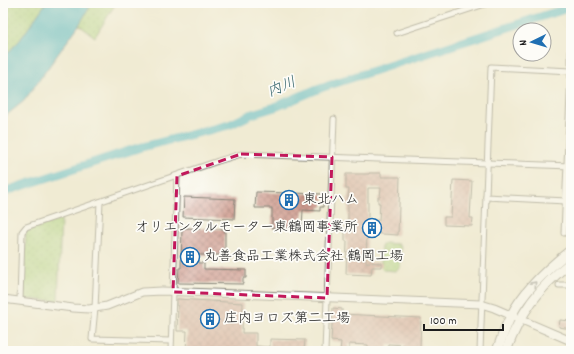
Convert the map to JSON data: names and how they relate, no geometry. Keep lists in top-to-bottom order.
{
  "water": ["内川"],
  "places": {
    "building": [
      "東北ハム",
      "オリエンタルモーター東鶴岡事業所",
      "丸善食品工業株式会社 鶴岡工場",
      "庄内ヨロズ第二工場"
    ]
  },
  "scale_bar": "100 m",
  "north": "left"
}
